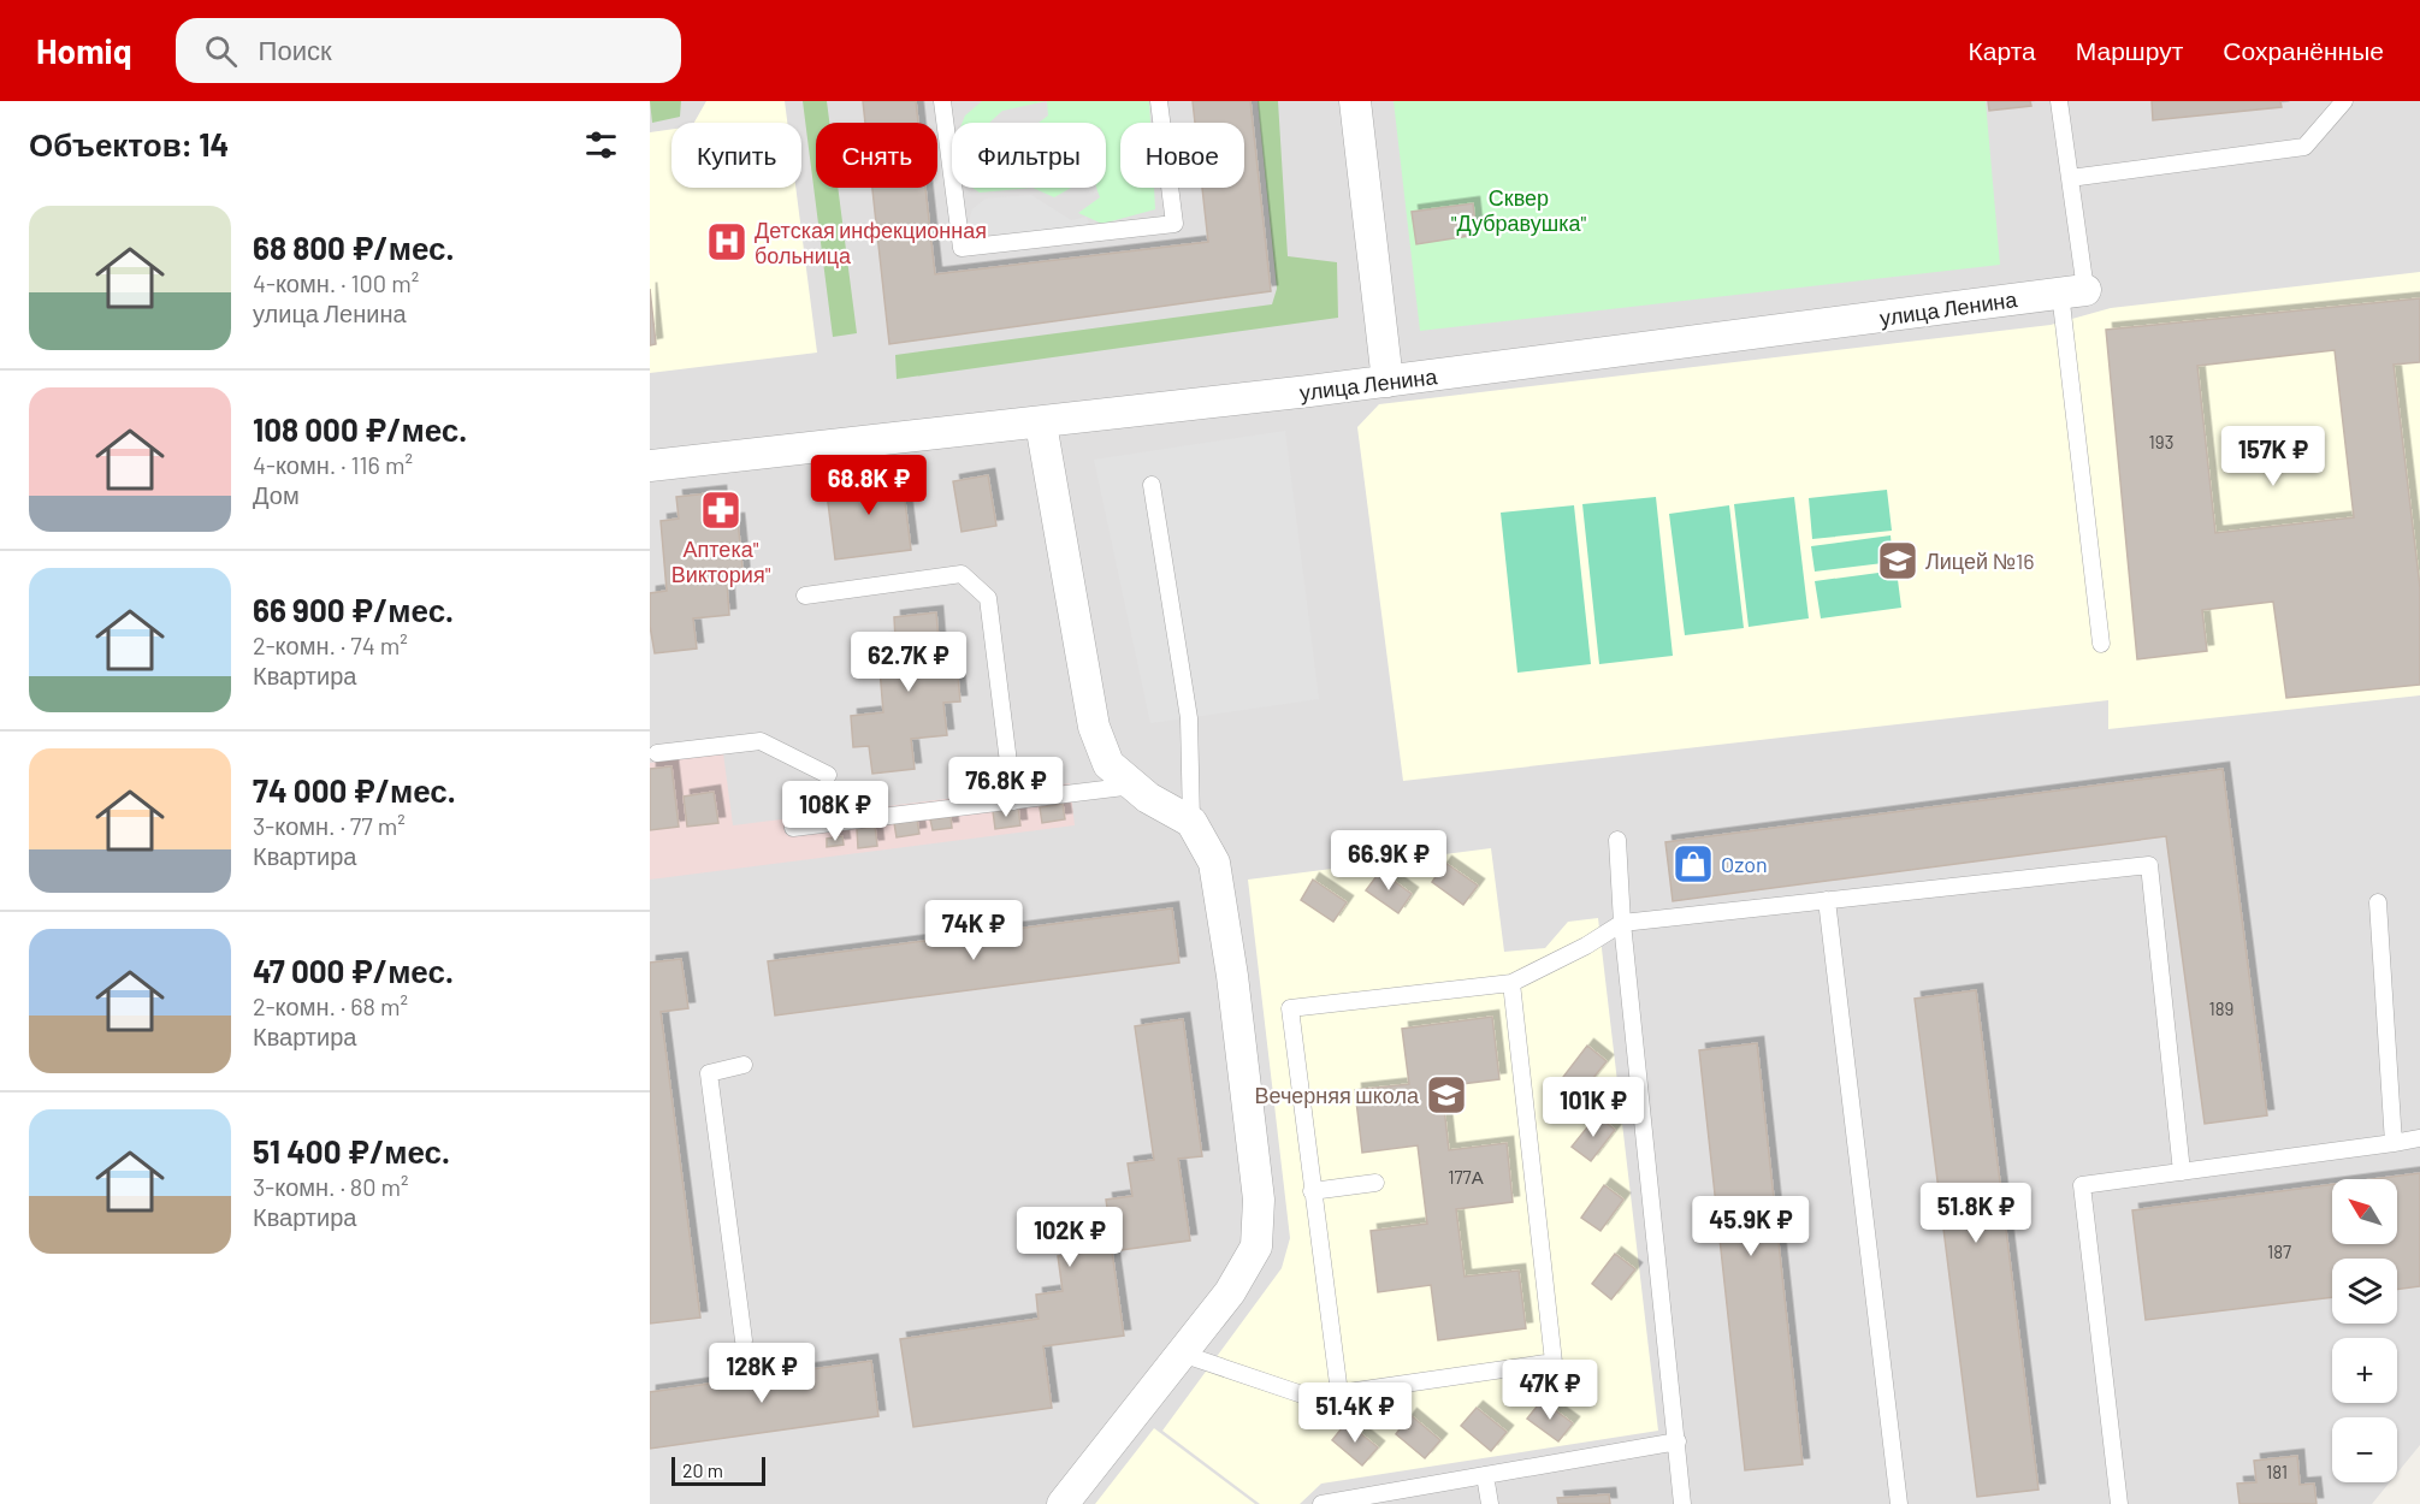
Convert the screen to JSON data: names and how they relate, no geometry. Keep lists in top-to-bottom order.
{
  "streets": {
    "street": ["улица Ленина"]
  },
  "parks": ["Сквер \"Дубравушка\""],
  "places": {
    "hospital": ["Детская инфекционная больница"],
    "pharmacy": ["Аптека\" Виктория\""],
    "school or university": ["Лицей №16", "Вечерняя школа"],
    "shop": ["Ozon"]
  },
  "house_numbers": [
    "193",
    "189",
    "177А",
    "187",
    "181"
  ],
  "scale_bar": "20 m",
  "north": "top left",
  "page": {
    "header": "Homiq",
    "search": "Поиск",
    "nav": ["Карта", "Маршрут", "Сохранённые"],
    "heading": "Объектов: 14",
    "chip": [
      "Купить",
      "Снять",
      "Фильтры",
      "Новое"
    ],
    "list": [
      {
        "name": "68 800 ₽/мес.",
        "note": "4-комн. · 100 m² · улица Ленина"
      },
      {
        "name": "108 000 ₽/мес.",
        "note": "4-комн. · 116 m² · Дом"
      },
      {
        "name": "66 900 ₽/мес.",
        "note": "2-комн. · 74 m² · Квартира"
      },
      {
        "name": "74 000 ₽/мес.",
        "note": "3-комн. · 77 m² · Квартира"
      },
      {
        "name": "47 000 ₽/мес.",
        "note": "2-комн. · 68 m² · Квартира"
      },
      {
        "name": "51 400 ₽/мес.",
        "note": "3-комн. · 80 m² · Квартира"
      }
    ],
    "price": [
      "157K ₽",
      "68.8K ₽",
      "62.7K ₽",
      "76.8K ₽",
      "108K ₽",
      "66.9K ₽",
      "74K ₽",
      "101K ₽",
      "51.8K ₽",
      "45.9K ₽",
      "102K ₽",
      "128K ₽",
      "47K ₽",
      "51.4K ₽"
    ],
    "map_buttons": ["+", "−"],
    "scale": "20 m"
  }
}
